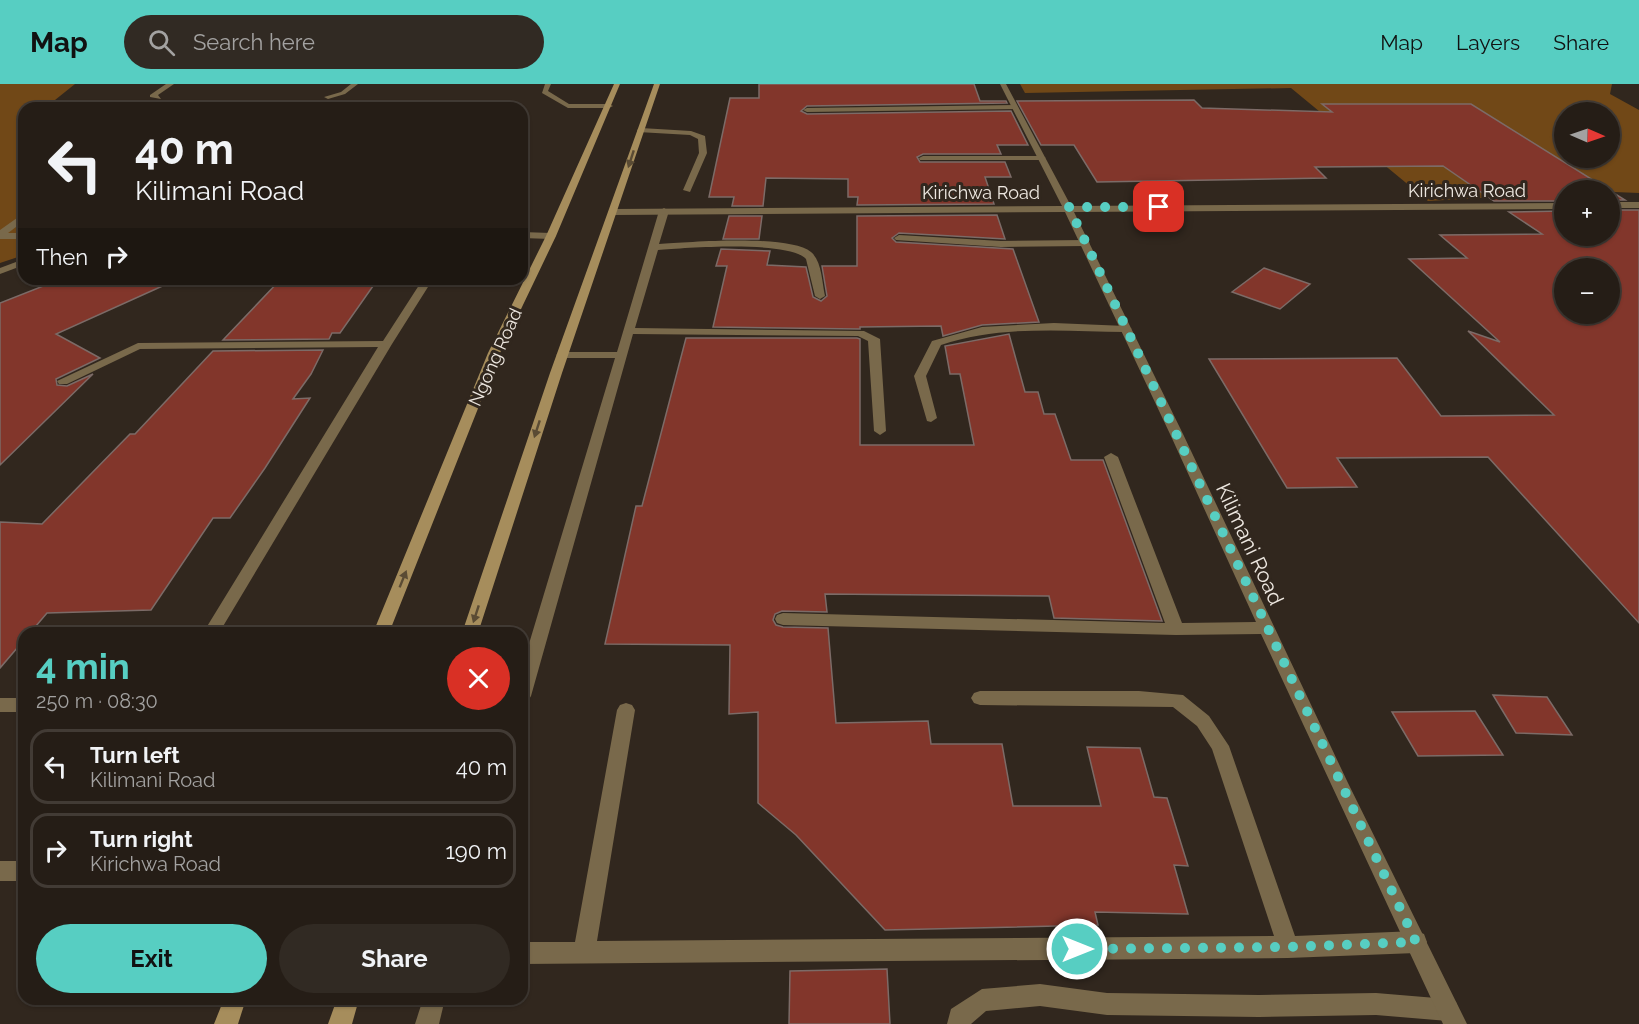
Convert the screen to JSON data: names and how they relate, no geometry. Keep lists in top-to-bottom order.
{
  "streets": {
    "main road": ["Ngong Road"],
    "street": ["Kirichwa Road", "Kilimani Road"]
  },
  "crossings": [
    ["Kirichwa Road", "Kilimani Road"]
  ],
  "north": "right",
  "page": {
    "header": "Map",
    "search": "Search here",
    "nav": ["Map", "Layers", "Share"],
    "map_buttons": ["+", "−"],
    "turn": ["40 m", "Kilimani Road"],
    "then": "Then",
    "heading": ["4 min", "250 m · 08:30"],
    "list": [
      {
        "name": "Turn left",
        "note": "Kilimani Road",
        "value": "40 m"
      },
      {
        "name": "Turn right",
        "note": "Kirichwa Road",
        "value": "190 m"
      }
    ],
    "buttons": ["Exit", "Share"]
  }
}
